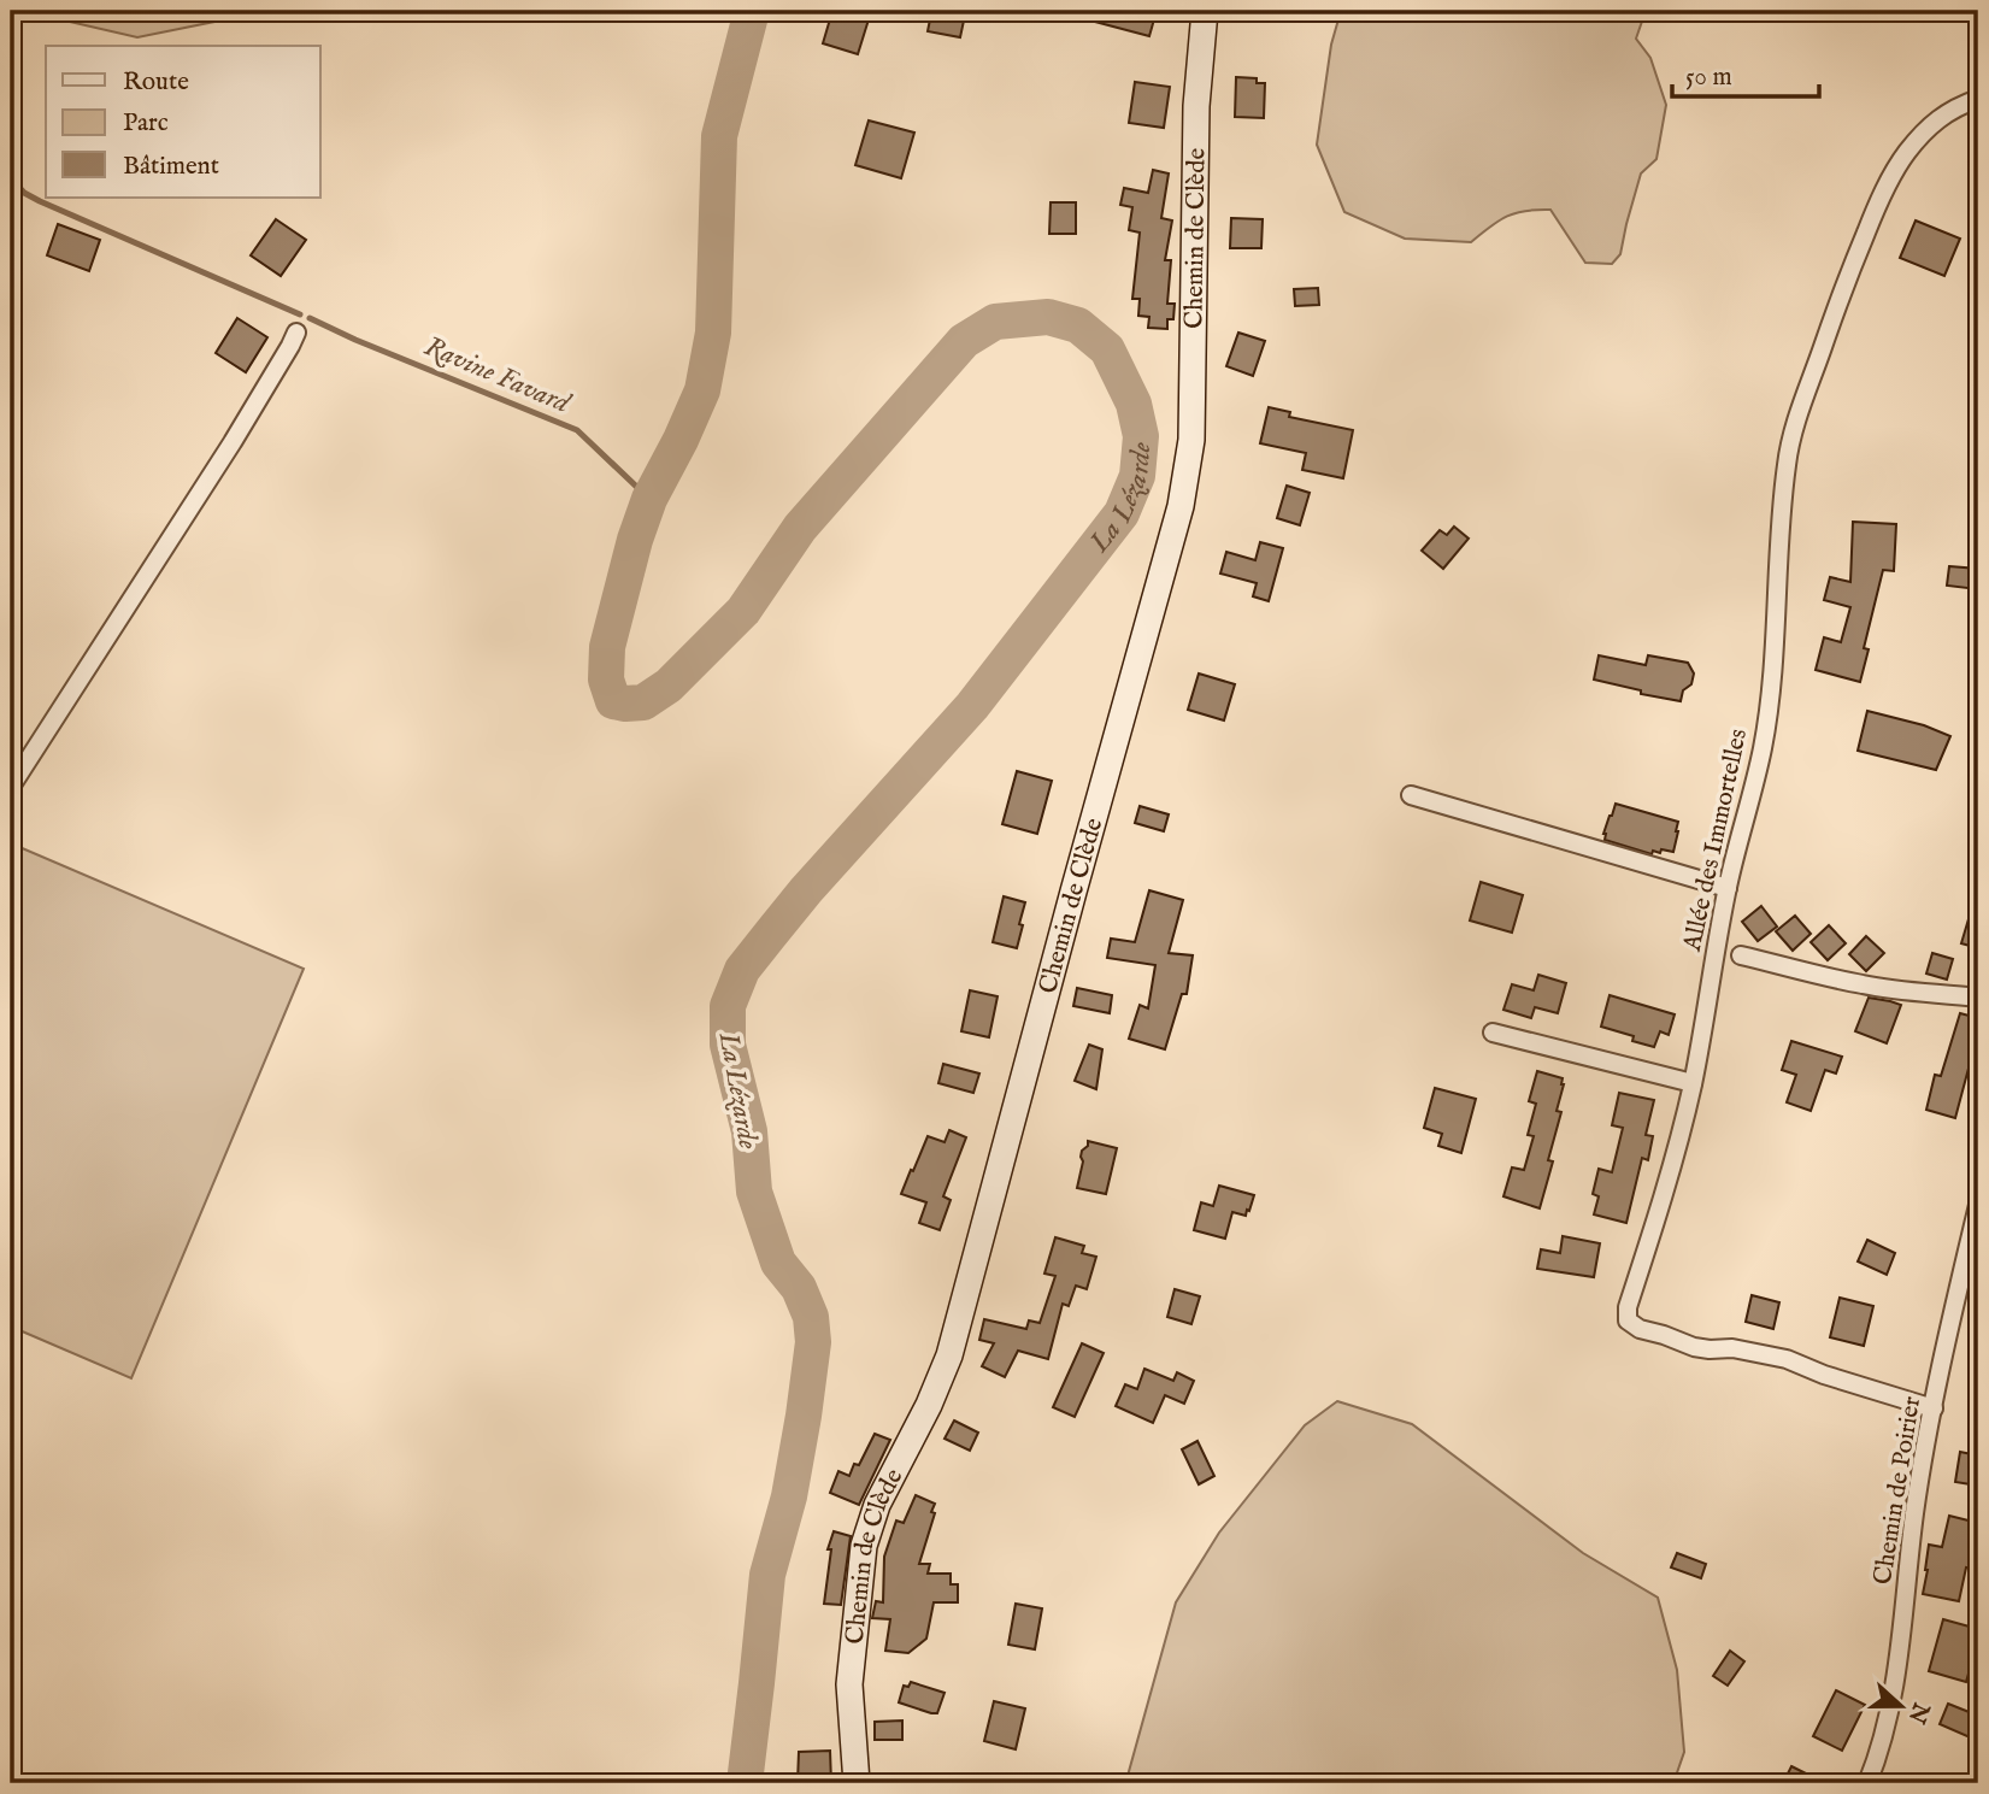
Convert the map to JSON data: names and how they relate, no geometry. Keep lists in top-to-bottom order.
{
  "streets": {
    "main road": ["Chemin de Clède"],
    "street": ["Allée des Immortelles", "Chemin de Poirier"]
  },
  "crossings": [
    ["Allée des Immortelles", "Chemin de Poirier"]
  ],
  "water": ["Ravine Favard", "La Lézarde"],
  "legend": ["Route", "Parc", "Bâtiment"],
  "scale_bar": "50 m",
  "north": "right"
}
